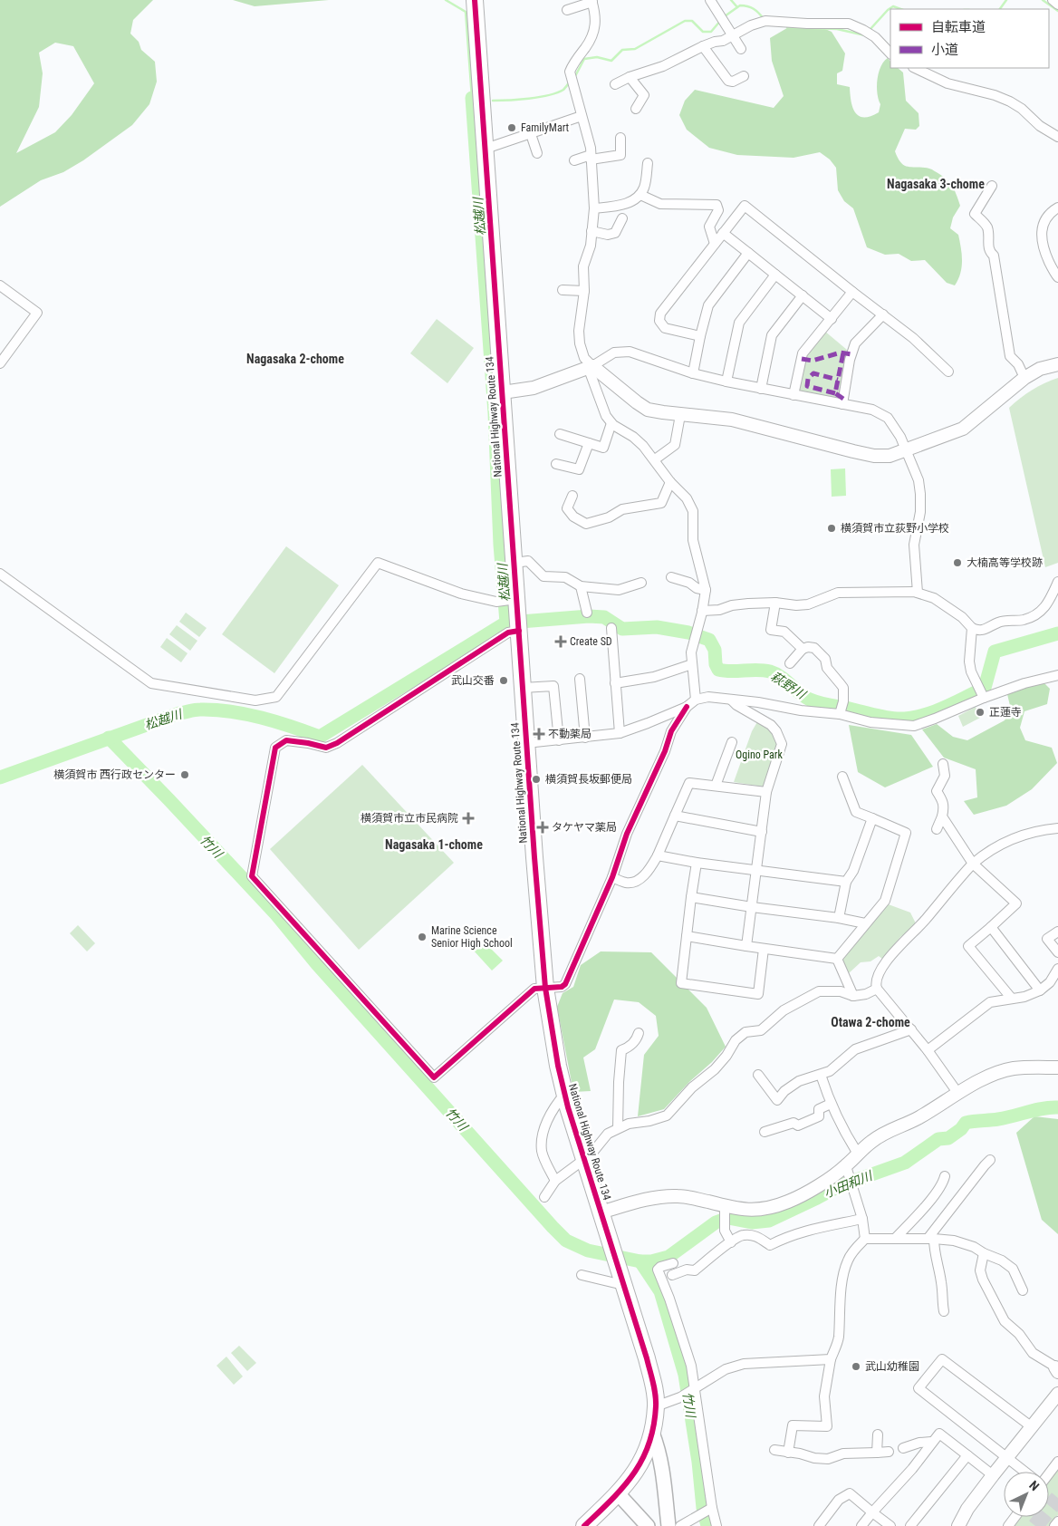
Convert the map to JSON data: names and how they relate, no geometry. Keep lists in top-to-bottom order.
{
  "streets": {
    "highway": ["National Highway Route 134"]
  },
  "districts": [
    "Nagasaka 3-chome",
    "Nagasaka 2-chome",
    "Nagasaka 1-chome",
    "Otawa 2-chome"
  ],
  "water": [
    "松越川",
    "萩野川",
    "竹川",
    "小田和川"
  ],
  "parks": ["Ogino Park"],
  "places": {
    "other": [
      "FamilyMart",
      "横須賀市立荻野小学校",
      "大楠高等学校跡",
      "武山交番",
      "正蓮寺",
      "横須賀市 西行政センター",
      "横須賀長坂郵便局",
      "Marine Science Senior High School",
      "武山幼稚園"
    ],
    "health": [
      "Create SD",
      "不動薬局",
      "横須賀市立市民病院",
      "タケヤマ薬局"
    ]
  },
  "legend": ["自転車道", "小道"],
  "north": "top right"
}
